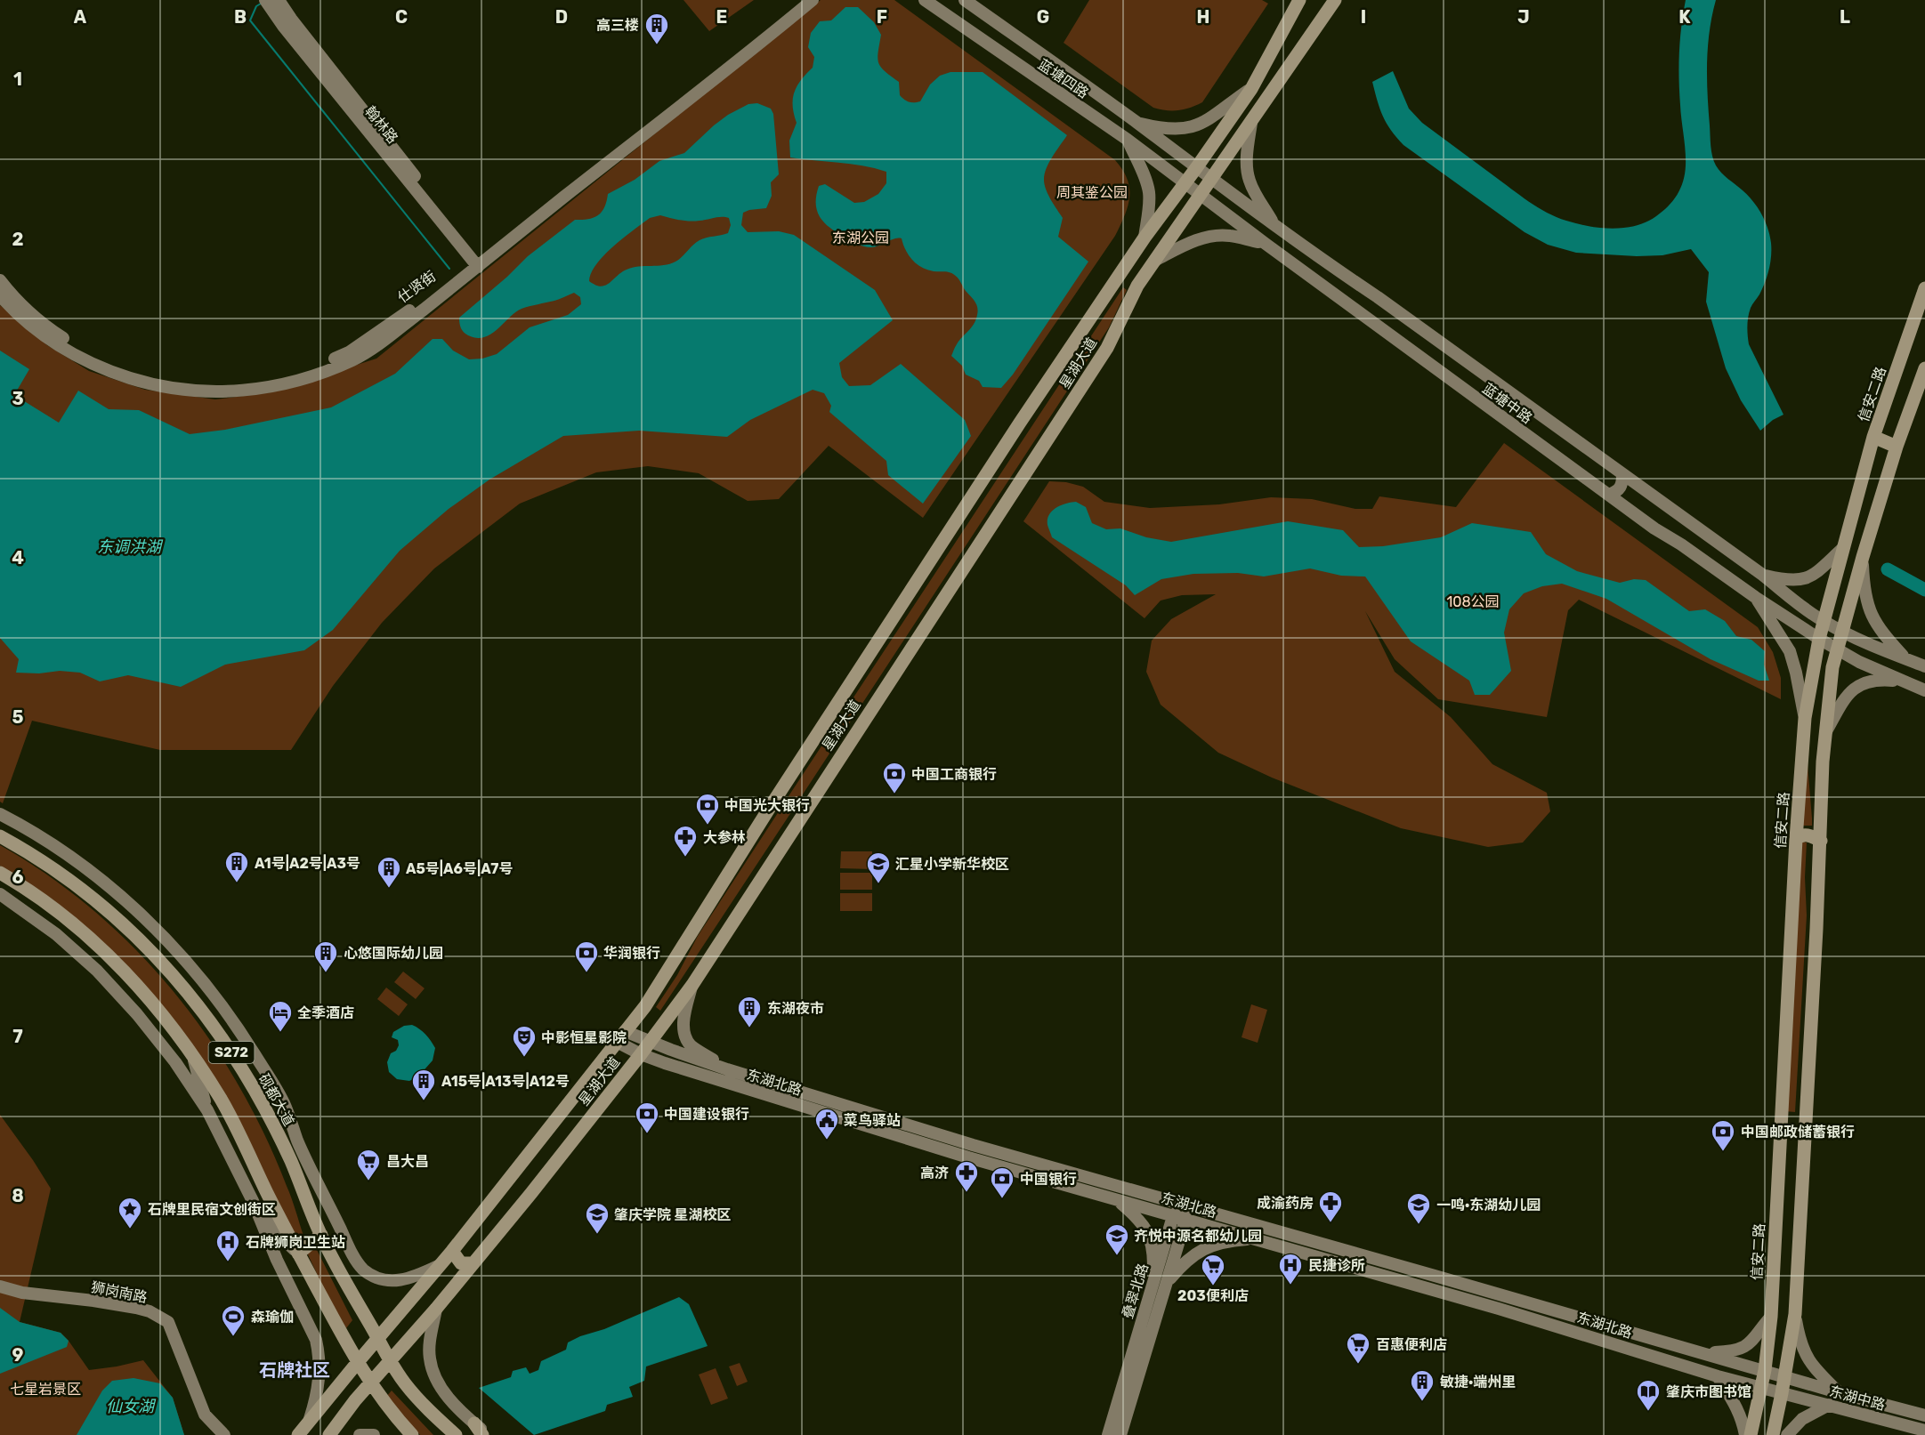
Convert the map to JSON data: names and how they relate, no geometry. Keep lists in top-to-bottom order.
{
  "streets": {
    "main road": [
      "蓝塘四路",
      "翰林路",
      "仕贤街",
      "星湖大道",
      "信安二路",
      "蓝塘中路",
      "S272",
      "东湖北路",
      "砚都大道",
      "叠翠北路",
      "狮岗南路",
      "东湖中路"
    ]
  },
  "crossings": [
    ["蓝塘四路", "星湖大道"],
    ["蓝塘四路", "蓝塘中路"],
    ["翰林路", "仕贤街"],
    ["星湖大道", "蓝塘中路"],
    ["星湖大道", "S272"],
    ["星湖大道", "东湖北路"],
    ["星湖大道", "砚都大道"],
    ["信安二路", "蓝塘中路"],
    ["信安二路", "东湖北路"],
    ["信安二路", "东湖中路"],
    ["东湖北路", "叠翠北路"],
    ["东湖北路", "东湖中路"]
  ],
  "districts": ["石牌社区"],
  "water": ["东调洪湖", "仙女湖"],
  "parks": [
    "周其鉴公园",
    "东湖公园",
    "108公园",
    "七星岩景区"
  ],
  "places": {
    "building": [
      "高三楼",
      "A1号|A2号|A3号",
      "A5号|A6号|A7号",
      "心悠国际幼儿园",
      "东湖夜市",
      "A15号|A13号|A12号",
      "敏捷·端州里"
    ],
    "bank": [
      "中国工商银行",
      "中国光大银行",
      "华润银行",
      "中国建设银行",
      "中国邮政储蓄银行",
      "中国银行"
    ],
    "pharmacy": ["大参林", "高济", "成渝药房"],
    "school or university": [
      "汇星小学新华校区",
      "一鸣·东湖幼儿园",
      "肇庆学院 星湖校区",
      "齐悦中源名都幼儿园"
    ],
    "hotel": ["全季酒店"],
    "theatre": ["中影恒星影院"],
    "public building": ["菜鸟驿站"],
    "supermarket": ["昌大昌", "203便利店", "百惠便利店"],
    "place": ["石牌里民宿文创街区"],
    "hospital": ["石牌狮岗卫生站", "民捷诊所"],
    "sports": ["森瑜伽"],
    "library": ["肇庆市图书馆"]
  },
  "grid": {
    "columns": [
      "A",
      "B",
      "C",
      "D",
      "E",
      "F",
      "G",
      "H",
      "I",
      "J",
      "K",
      "L"
    ],
    "rows": [
      "1",
      "2",
      "3",
      "4",
      "5",
      "6",
      "7",
      "8",
      "9"
    ]
  }
}
